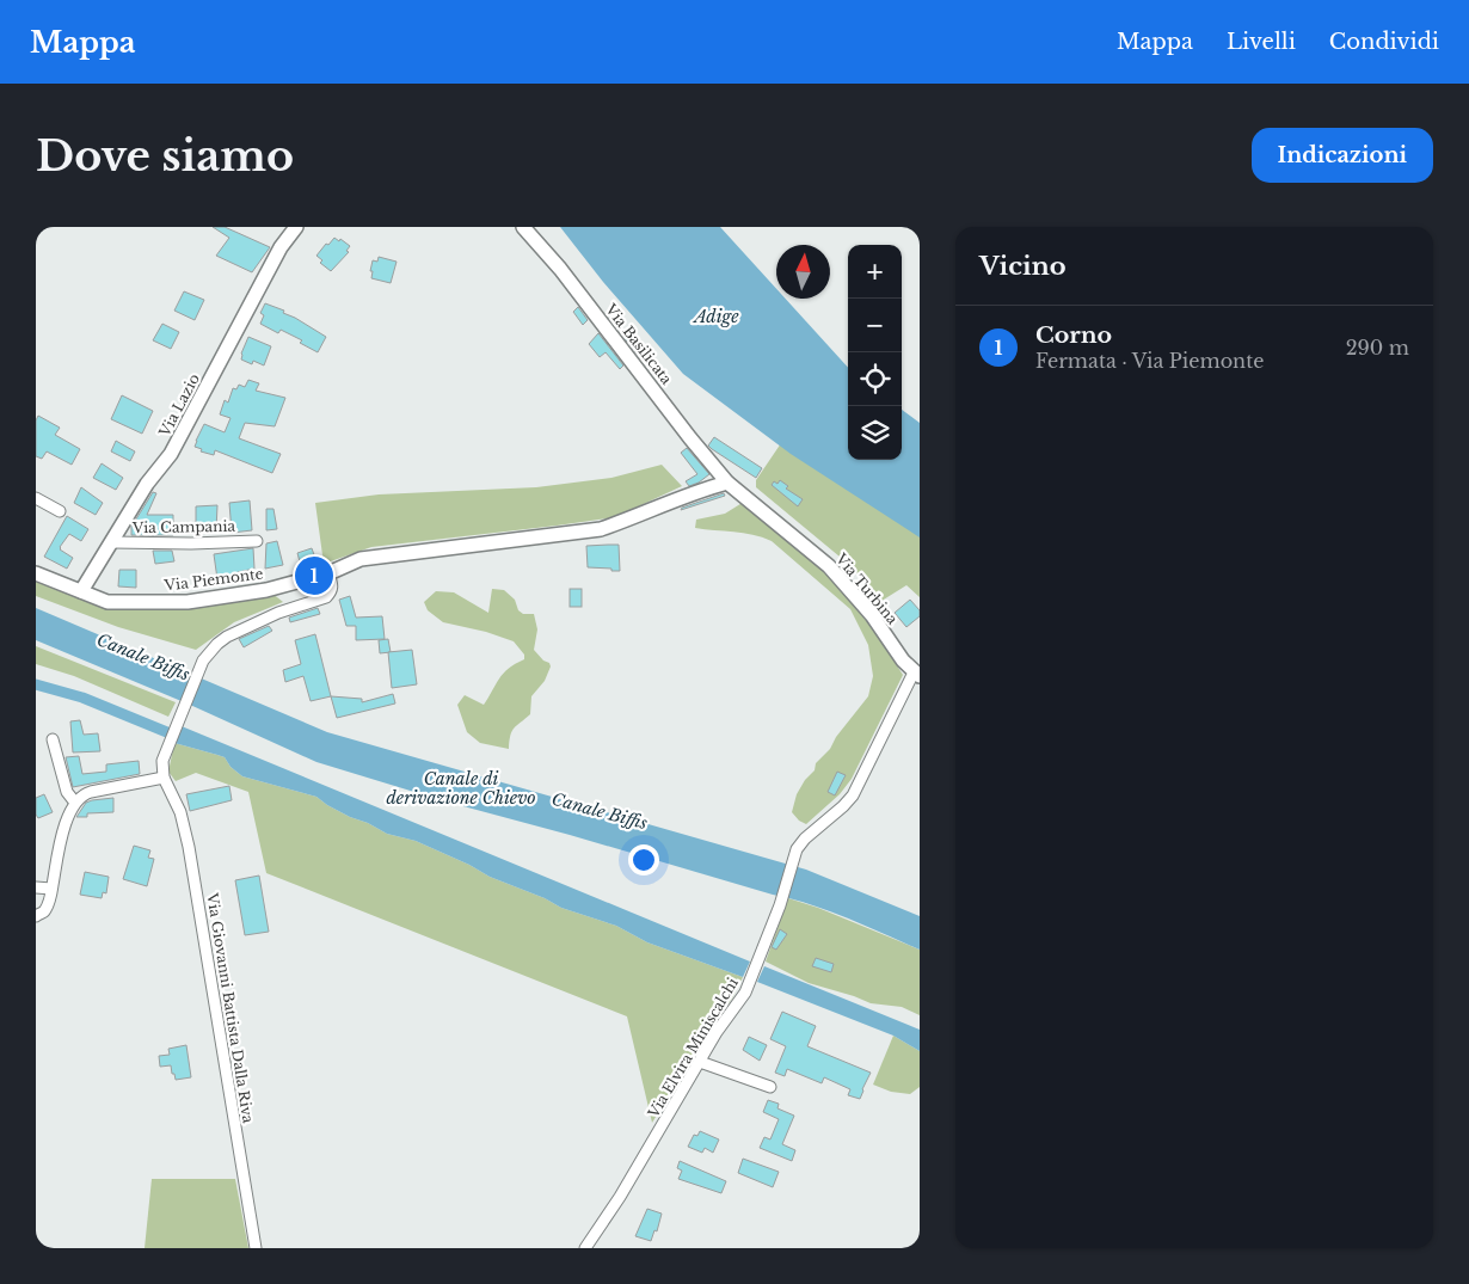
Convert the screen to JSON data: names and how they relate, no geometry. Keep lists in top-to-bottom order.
{
  "streets": {
    "street": [
      "Via Basilicata",
      "Via Lazio",
      "Via Campania",
      "Via Piemonte",
      "Via Turbina",
      "Via Giovanni Battista Dalla Riva",
      "Via Elvira Miniscalchi"
    ]
  },
  "crossings": [
    ["Via Basilicata", "Via Piemonte"],
    ["Via Basilicata", "Via Turbina"],
    ["Via Lazio", "Via Campania"],
    ["Via Lazio", "Via Piemonte"],
    ["Via Piemonte", "Via Turbina"],
    ["Via Turbina", "Via Elvira Miniscalchi"]
  ],
  "water": ["Adige", "Canale Biffis", "Canale di derivazione Chievo"],
  "north": "top",
  "page": {
    "header": "Mappa",
    "nav": ["Mappa", "Livelli", "Condividi"],
    "buttons": "Indicazioni",
    "title": "Dove siamo",
    "heading": "Vicino",
    "map_buttons": ["+", "−"],
    "list": [
      {
        "mark": "1",
        "name": "Corno",
        "note": "Fermata · Via Piemonte",
        "value": "290 m"
      }
    ],
    "pins": "1"
  }
}
